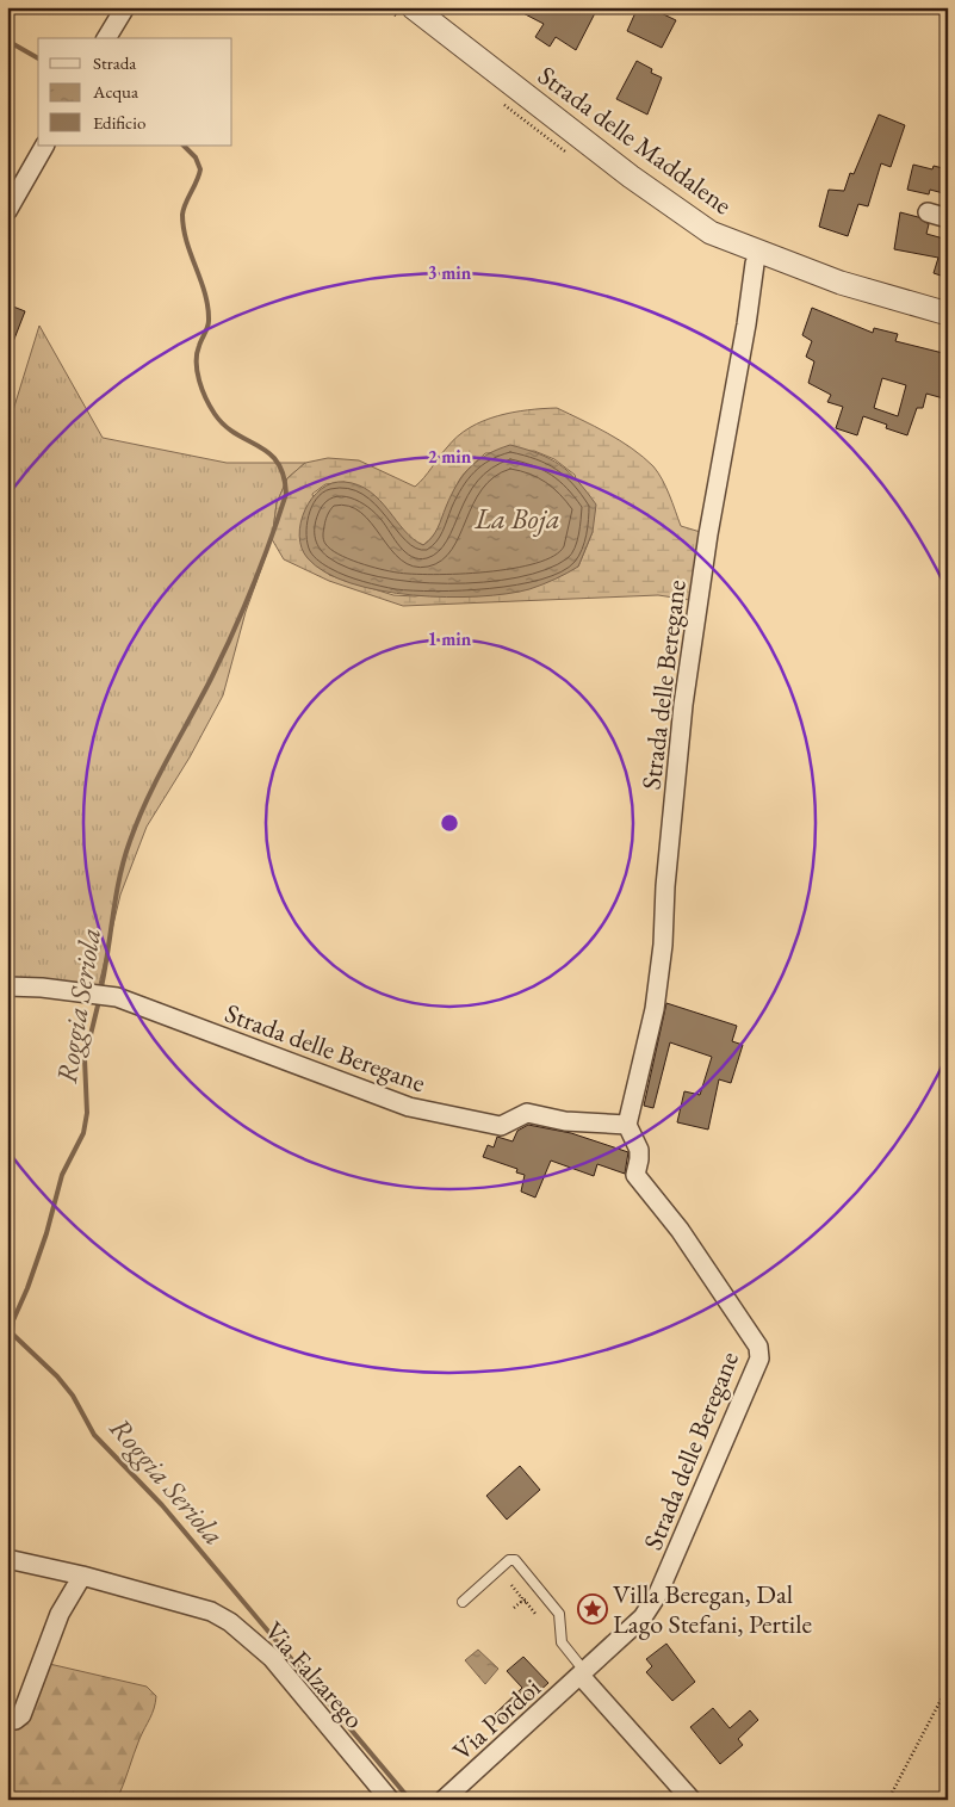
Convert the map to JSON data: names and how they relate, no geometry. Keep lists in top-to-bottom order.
{
  "streets": {
    "street": [
      "Strada delle Maddalene",
      "Strada delle Beregane",
      "Via Falzarego",
      "Via Pordoi"
    ]
  },
  "crossings": [
    ["Strada delle Maddalene", "Strada delle Beregane"],
    ["Strada delle Beregane", "Via Pordoi"]
  ],
  "water": ["La Boja", "Roggia Seriola"],
  "places": {
    "place": ["Villa Beregan, Dal Lago Stefani, Pertile"]
  },
  "legend": ["Strada", "Acqua", "Edificio"],
  "rings": ["3 min", "2 min", "1 min"]
}
